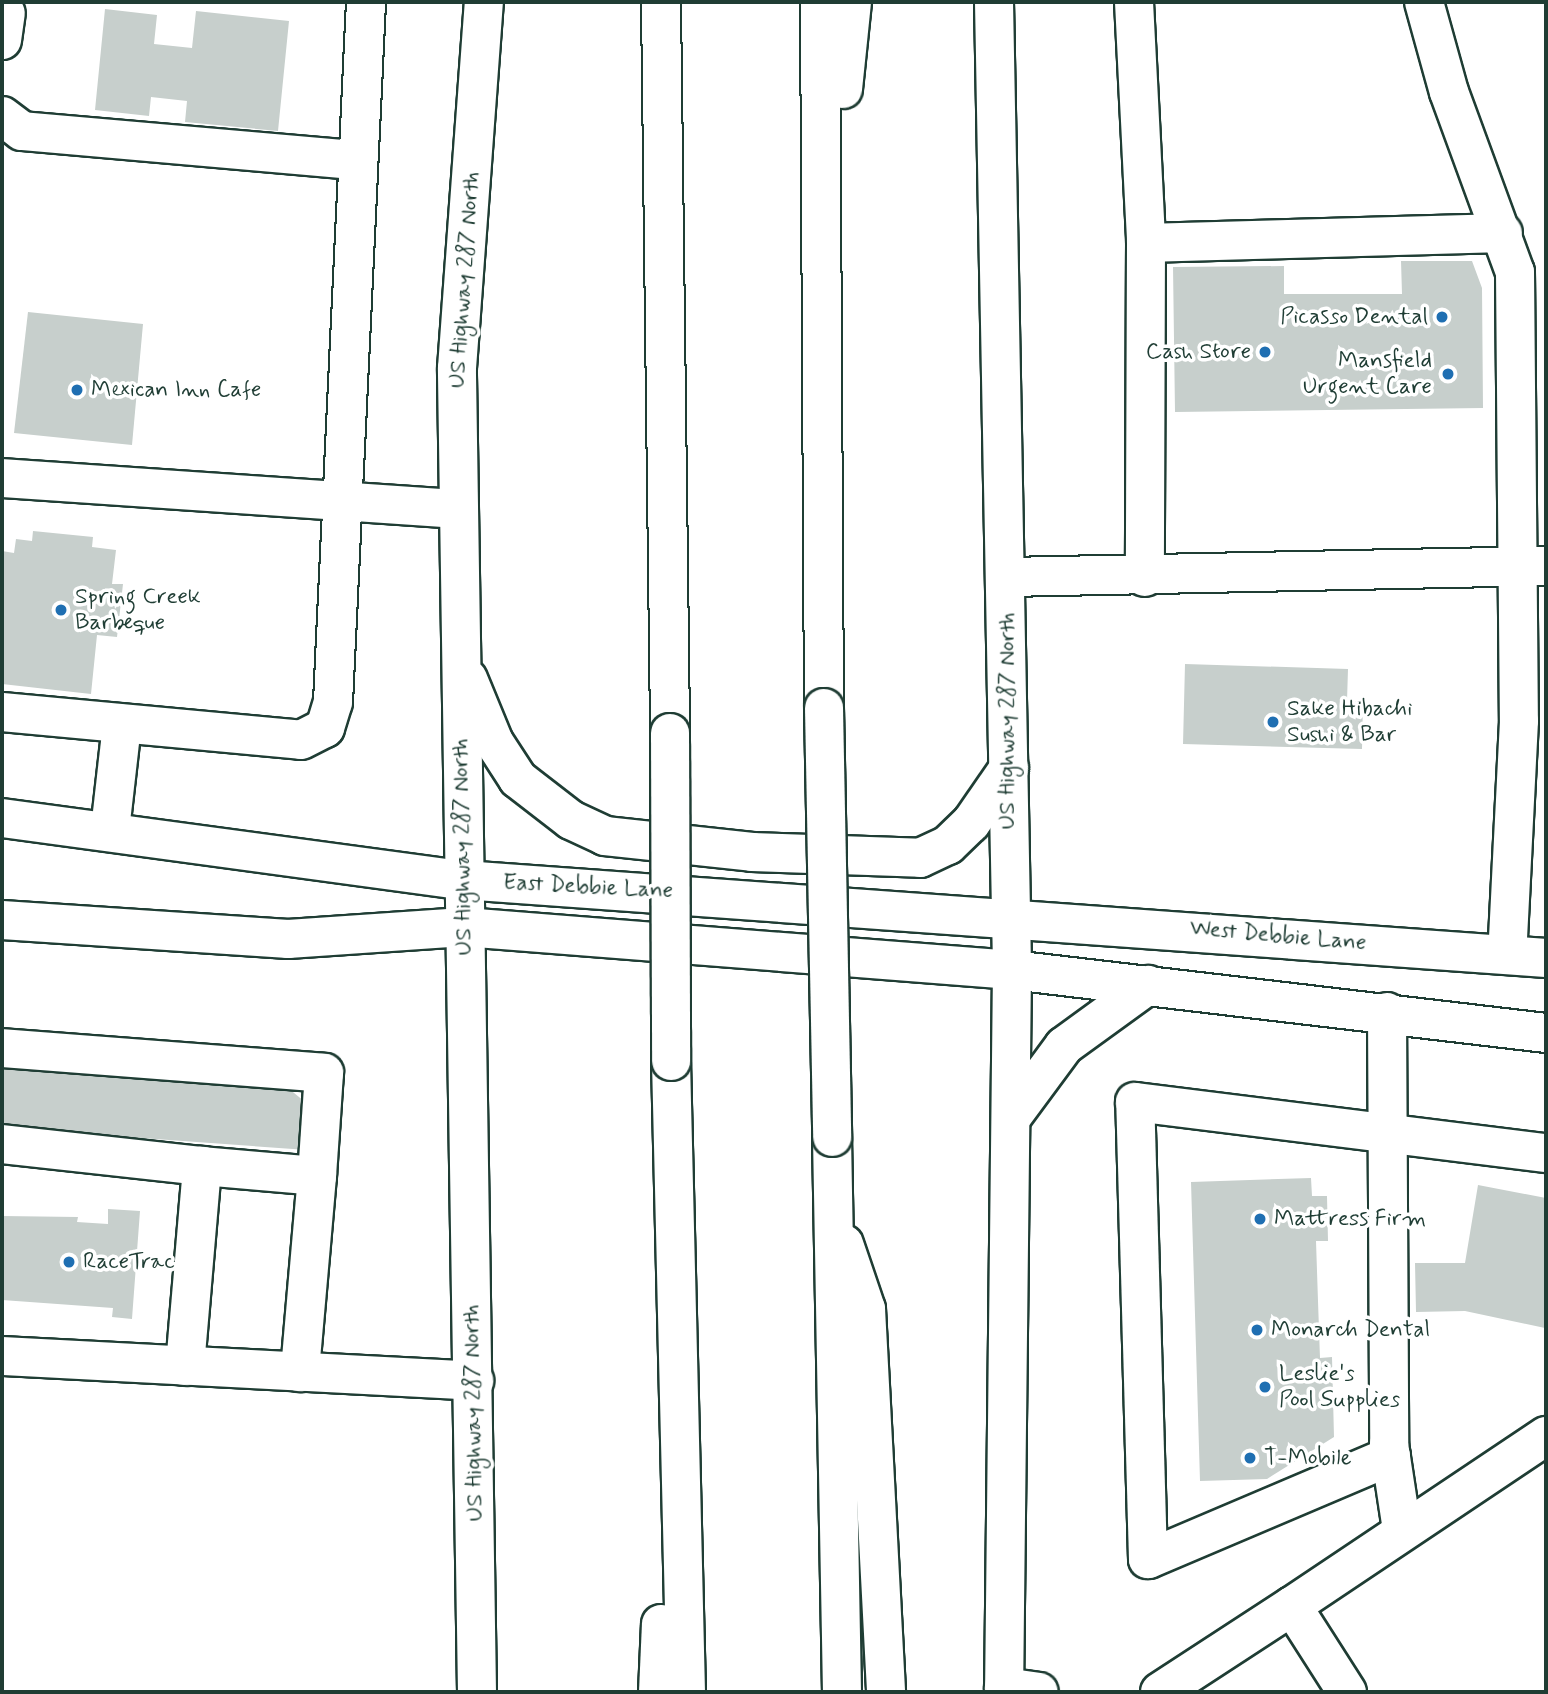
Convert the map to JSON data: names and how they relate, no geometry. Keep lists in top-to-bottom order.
{
  "streets": {
    "main road": ["US Highway 287 North", "East Debbie Lane", "West Debbie Lane"]
  },
  "crossings": [
    ["US Highway 287 North", "East Debbie Lane"],
    ["US Highway 287 North", "West Debbie Lane"],
    ["East Debbie Lane", "West Debbie Lane"]
  ],
  "places": [
    "Picasso Dental",
    "Cash Store",
    "Mansfield Urgent Care",
    "Mexican Inn Cafe",
    "Spring Creek Barbeque",
    "Sake Hibachi Sushi & Bar",
    "Mattress Firm",
    "RaceTrac",
    "Monarch Dental",
    "Leslie's Pool Supplies",
    "T-Mobile"
  ]
}
